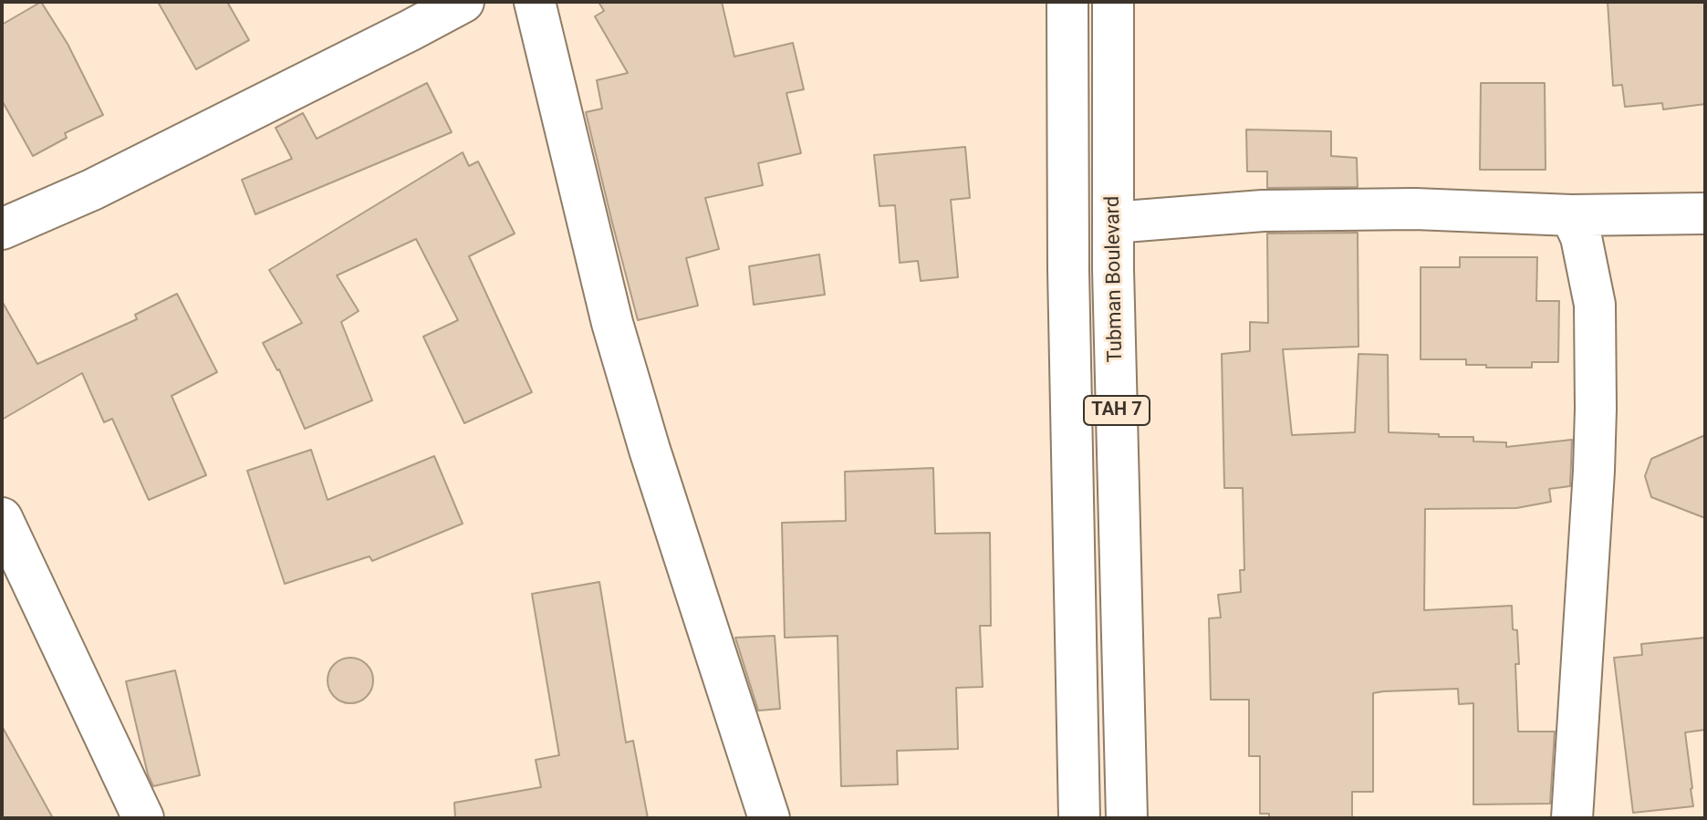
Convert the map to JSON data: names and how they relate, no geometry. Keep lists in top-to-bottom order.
{
  "streets": {
    "main road": ["Tubman Boulevard", "TAH 7"]
  }
}
